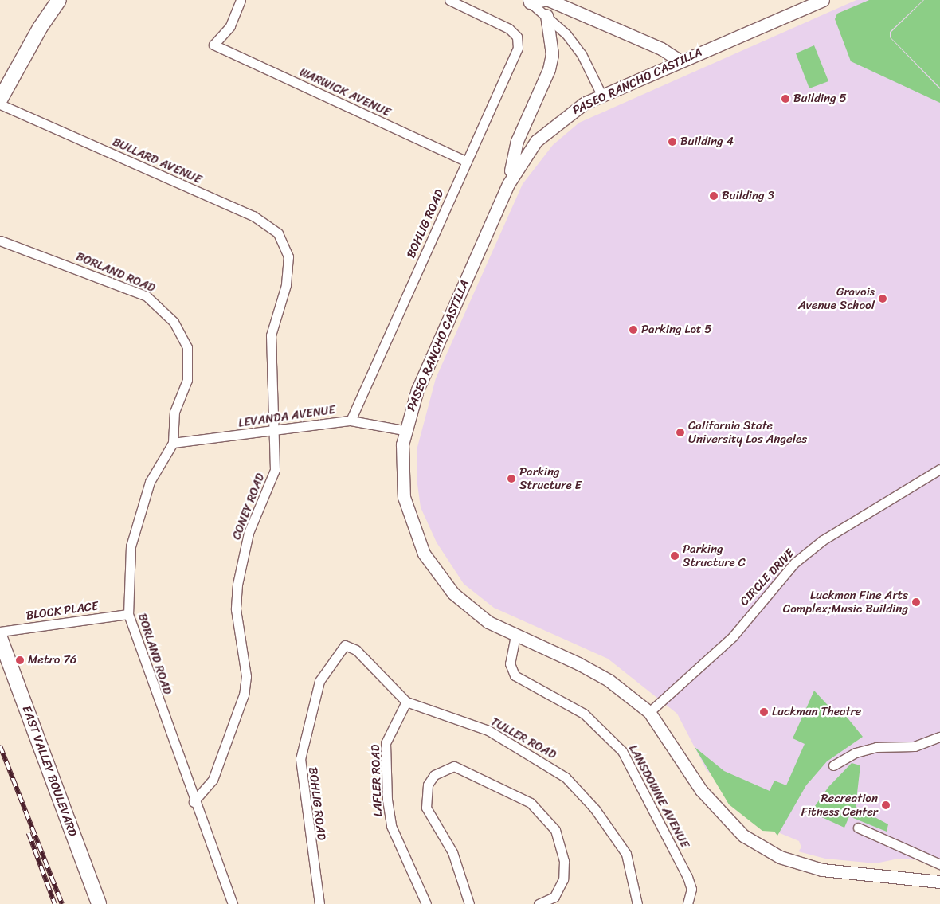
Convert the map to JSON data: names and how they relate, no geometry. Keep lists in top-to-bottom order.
{
  "streets": {
    "main road": ["EAST VALLEY BOULEVARD"],
    "street": [
      "PASEO RANCHO CASTILLA",
      "WARWICK AVENUE",
      "BULLARD AVENUE",
      "BOHLIG ROAD",
      "BORLAND ROAD",
      "LEVANDA AVENUE",
      "CONEY ROAD",
      "CIRCLE DRIVE",
      "BLOCK PLACE",
      "TULLER ROAD",
      "LAFLER ROAD",
      "LANSDOWNE AVENUE"
    ]
  },
  "crossings": [
    ["PASEO RANCHO CASTILLA", "LEVANDA AVENUE"],
    ["PASEO RANCHO CASTILLA", "CIRCLE DRIVE"],
    ["PASEO RANCHO CASTILLA", "LANSDOWNE AVENUE"],
    ["WARWICK AVENUE", "BOHLIG ROAD"],
    ["BULLARD AVENUE", "CONEY ROAD"],
    ["BOHLIG ROAD", "LEVANDA AVENUE"],
    ["BOHLIG ROAD", "TULLER ROAD"],
    ["BORLAND ROAD", "LEVANDA AVENUE"],
    ["BORLAND ROAD", "CONEY ROAD"],
    ["BORLAND ROAD", "BLOCK PLACE"],
    ["LEVANDA AVENUE", "CONEY ROAD"],
    ["TULLER ROAD", "LAFLER ROAD"]
  ],
  "places": [
    "Building 5",
    "Building 4",
    "Building 3",
    "Gravois Avenue School",
    "Parking Lot 5",
    "California State University Los Angeles",
    "Parking Structure E",
    "Parking Structure C",
    "Luckman Fine Arts Complex;Music Building",
    "Metro 76",
    "Luckman Theatre",
    "Recreation Fitness Center"
  ]
}
